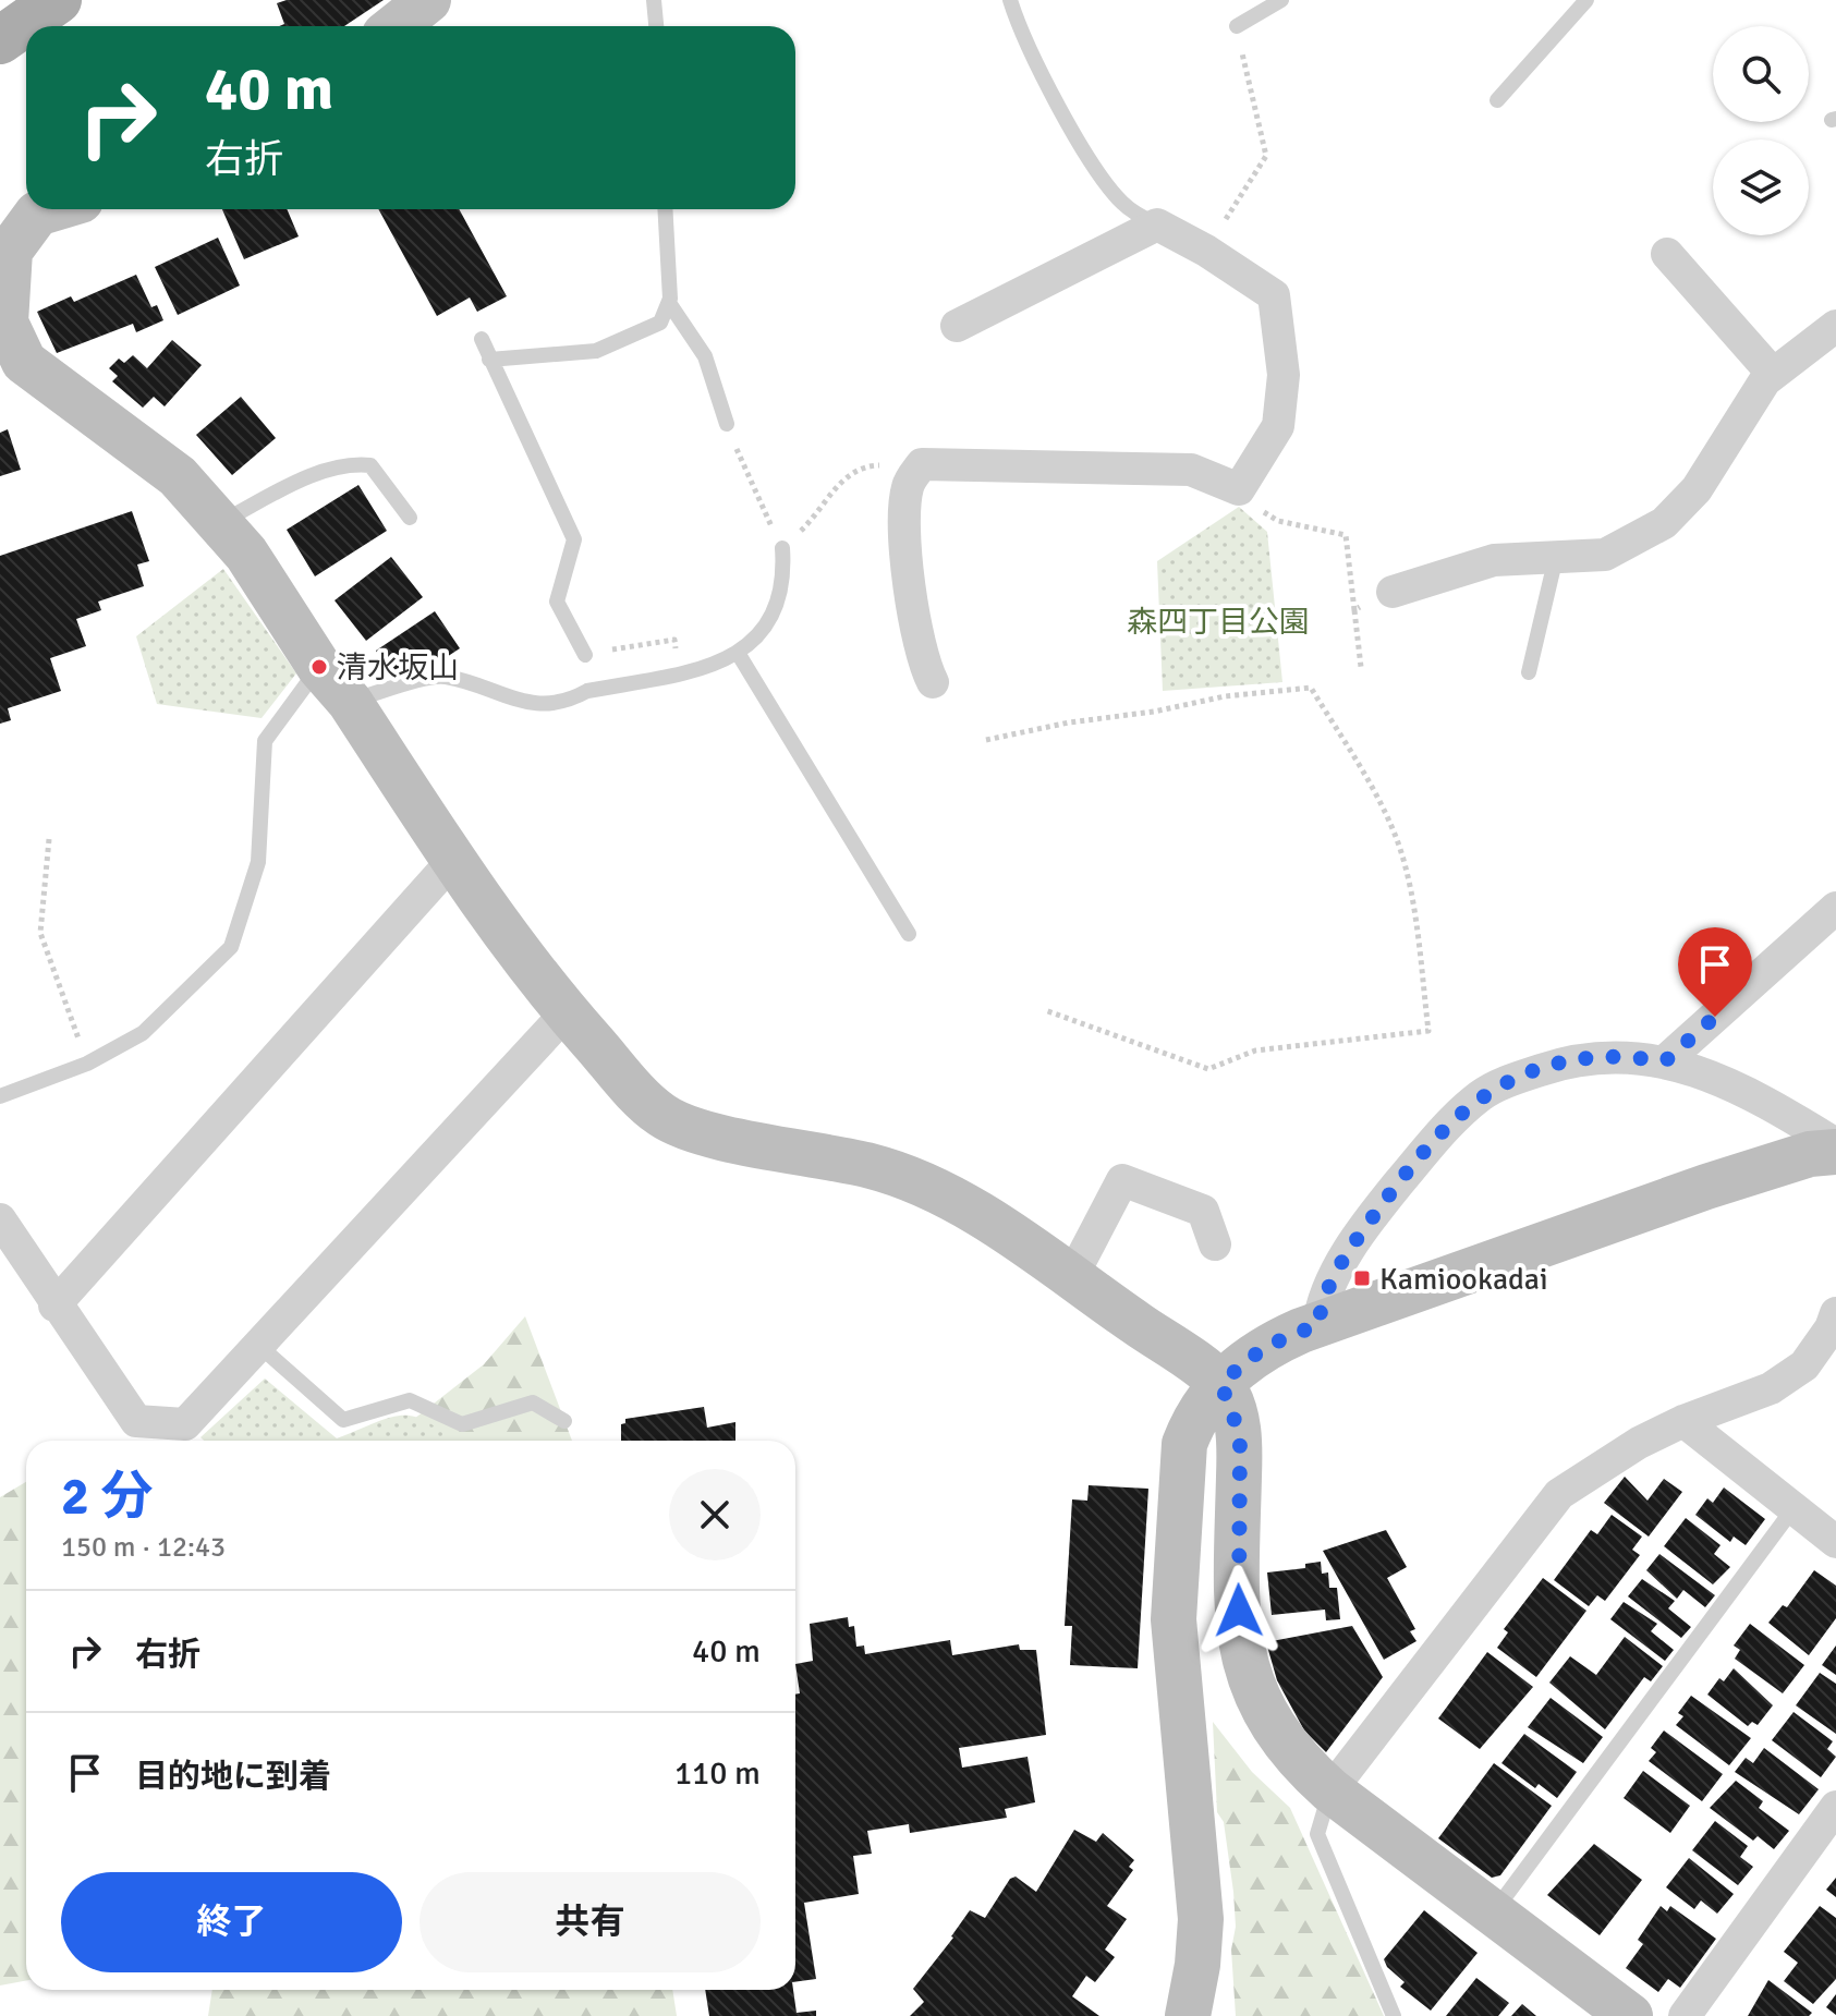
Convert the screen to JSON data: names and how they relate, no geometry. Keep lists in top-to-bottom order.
{
  "parks": ["森四丁目公園"],
  "places": {
    "other": ["清水坂山"],
    "transit": ["Kamiookadai"]
  },
  "page": {
    "turn": ["40 m", "右折"],
    "heading": ["2 分", "150 m · 12:43"],
    "list": [
      {
        "name": "右折",
        "value": "40 m"
      },
      {
        "name": "目的地に到着",
        "value": "110 m"
      }
    ],
    "buttons": ["終了", "共有"]
  }
}
